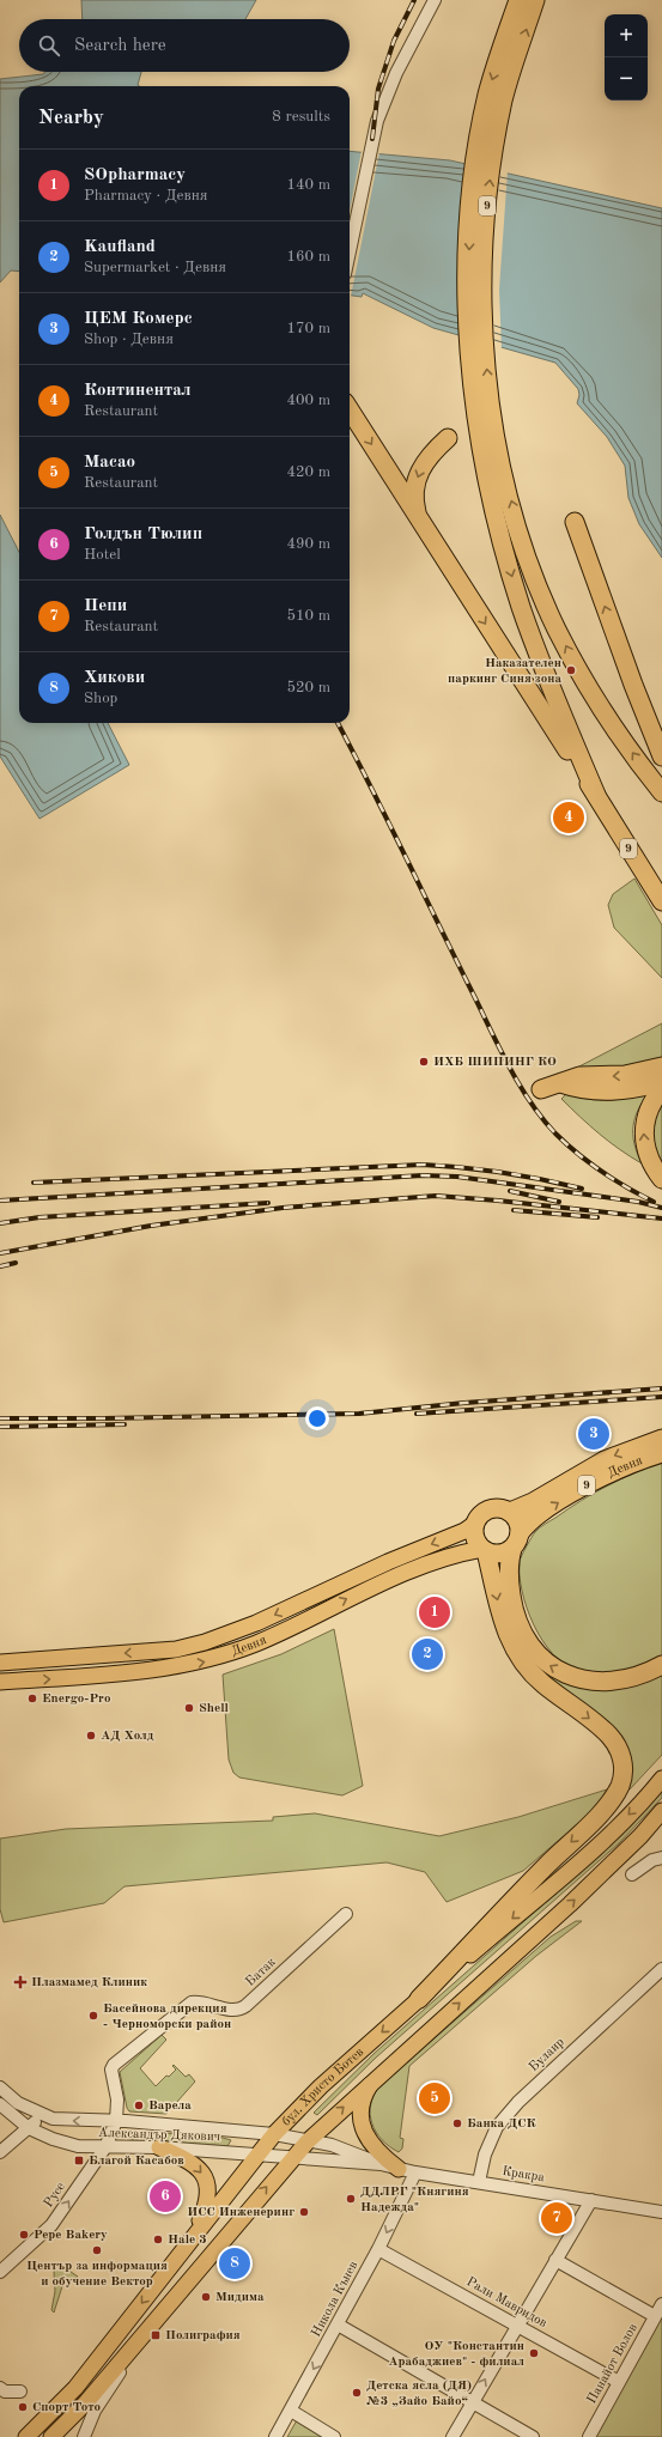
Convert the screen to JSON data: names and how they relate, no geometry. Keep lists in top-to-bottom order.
{
  "streets": {
    "highway": ["9", "Девня"],
    "main road": ["бул. Христо Ботев"],
    "street": [
      "Батак",
      "Булаир",
      "Александър Дякович",
      "Кракра",
      "Русе",
      "Никола Кънев",
      "Рали Мавридов",
      "Панайот Волов"
    ]
  },
  "crossings": [
    ["Батак", "Александър Дякович"],
    ["Батак", "Русе"],
    ["Булаир", "Кракра"],
    ["бул. Христо Ботев", "Александър Дякович"],
    ["Александър Дякович", "Кракра"],
    ["Александър Дякович", "Русе"],
    ["Кракра", "Никола Кънев"],
    ["Никола Кънев", "Рали Мавридов"],
    ["Рали Мавридов", "Панайот Волов"]
  ],
  "one_way": ["Никола Кънев"],
  "places": {
    "other": [
      "Наказателен паркинг Синя зона",
      "ИХБ ШИПИНГ КО",
      "Energo-Pro",
      "Shell",
      "АД Холд",
      "Басейнова дирекция - Черноморски район",
      "Варела",
      "Банка ДСК",
      "ДДЛРГ \"Княгиня Надежда\"",
      "ИСС Инженеринг",
      "Pepe Bakery",
      "Hale 3",
      "Център за информация и обучение Вектор",
      "Мидима",
      "ОУ \"Константин Арабаджиев\" - филиал",
      "Детска ясла (ДЯ) №3 „Зайо Байо“",
      "Спорт Тото"
    ],
    "health": ["Плазмамед Клиник"],
    "transit": ["Благой Касабов", "Полиграфия"]
  },
  "page": {
    "map_buttons": ["+", "−"],
    "search": "Search here",
    "heading": ["Nearby", "8 results"],
    "list": [
      {
        "mark": "1",
        "name": "SOpharmacy",
        "note": "Pharmacy · Девня",
        "value": "140 m"
      },
      {
        "mark": "2",
        "name": "Kaufland",
        "note": "Supermarket · Девня",
        "value": "160 m"
      },
      {
        "mark": "3",
        "name": "ЦЕМ Комерс",
        "note": "Shop · Девня",
        "value": "170 m"
      },
      {
        "mark": "4",
        "name": "Континентал",
        "note": "Restaurant",
        "value": "400 m"
      },
      {
        "mark": "5",
        "name": "Macao",
        "note": "Restaurant",
        "value": "420 m"
      },
      {
        "mark": "6",
        "name": "Голдън Тюлип",
        "note": "Hotel",
        "value": "490 m"
      },
      {
        "mark": "7",
        "name": "Пепи",
        "note": "Restaurant",
        "value": "510 m"
      },
      {
        "mark": "8",
        "name": "Хикови",
        "note": "Shop",
        "value": "520 m"
      }
    ],
    "pins": [
      "4",
      "3",
      "1",
      "2",
      "5",
      "6",
      "7",
      "8"
    ]
  }
}
